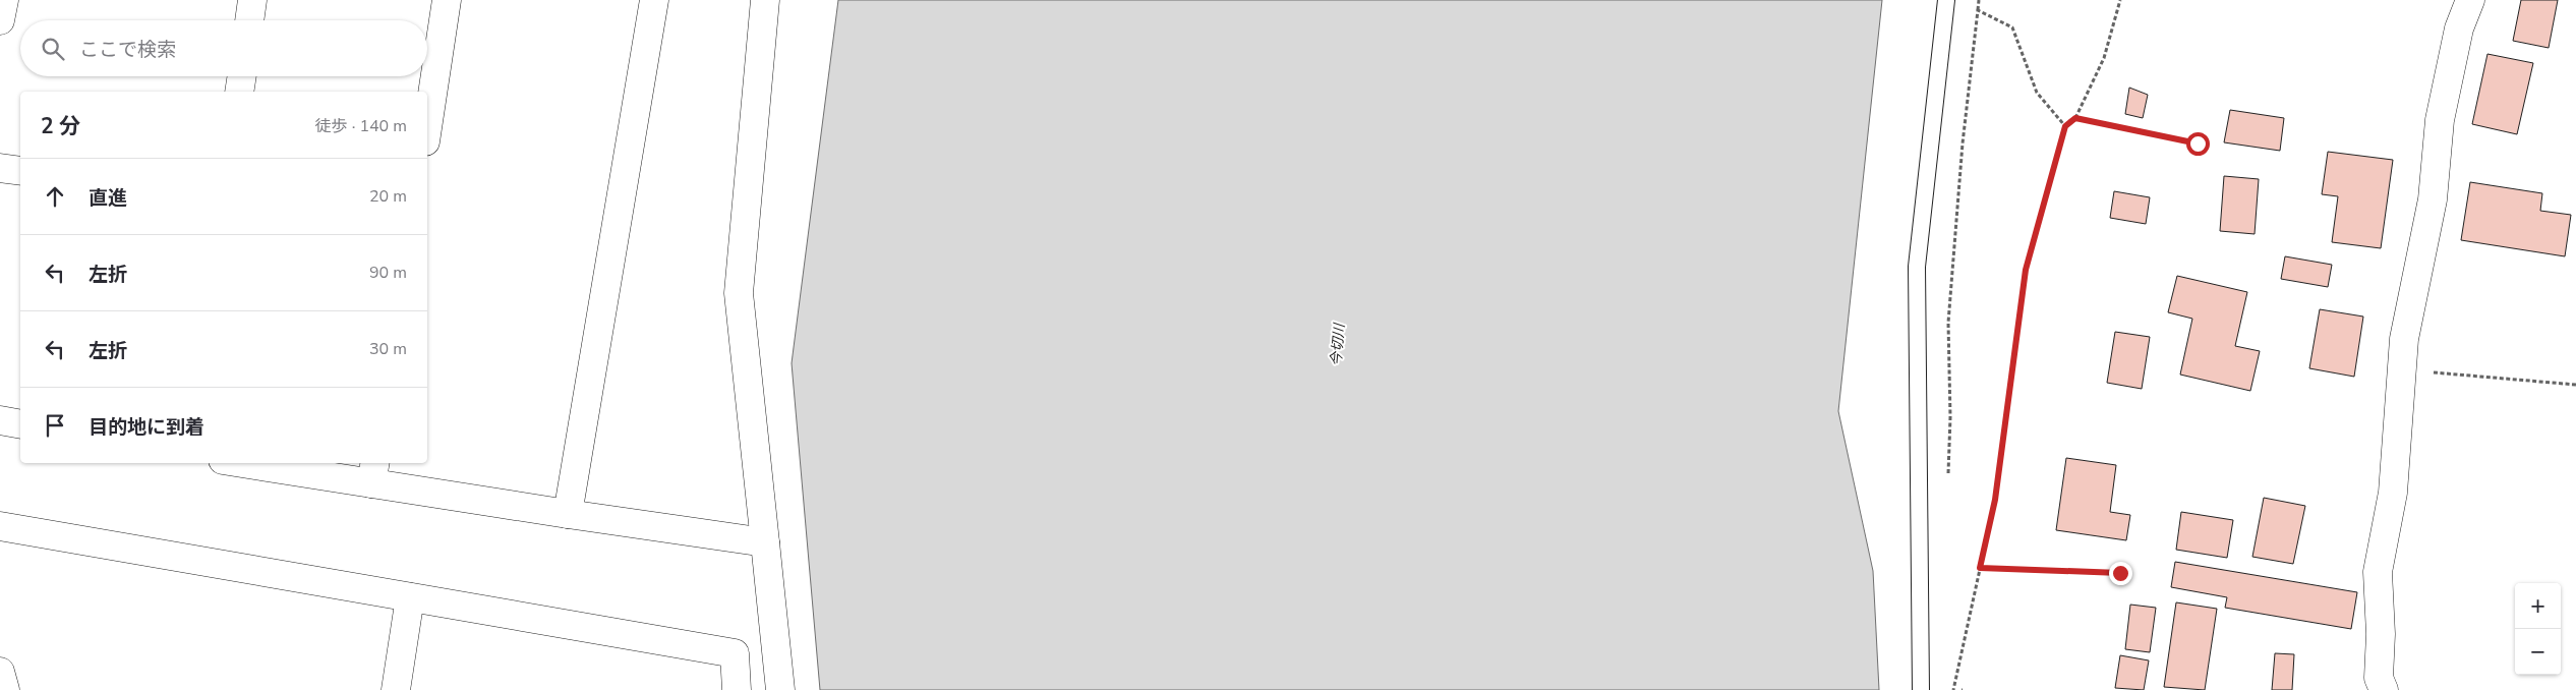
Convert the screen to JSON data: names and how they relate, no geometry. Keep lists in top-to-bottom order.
{
  "water": ["今切川"],
  "page": {
    "search": "ここで検索",
    "heading": ["2 分", "徒歩 · 140 m"],
    "list": [
      ["直進", "20 m"],
      ["左折", "90 m"],
      ["左折", "30 m"],
      "目的地に到着"
    ],
    "map_buttons": ["+", "−"]
  }
}
